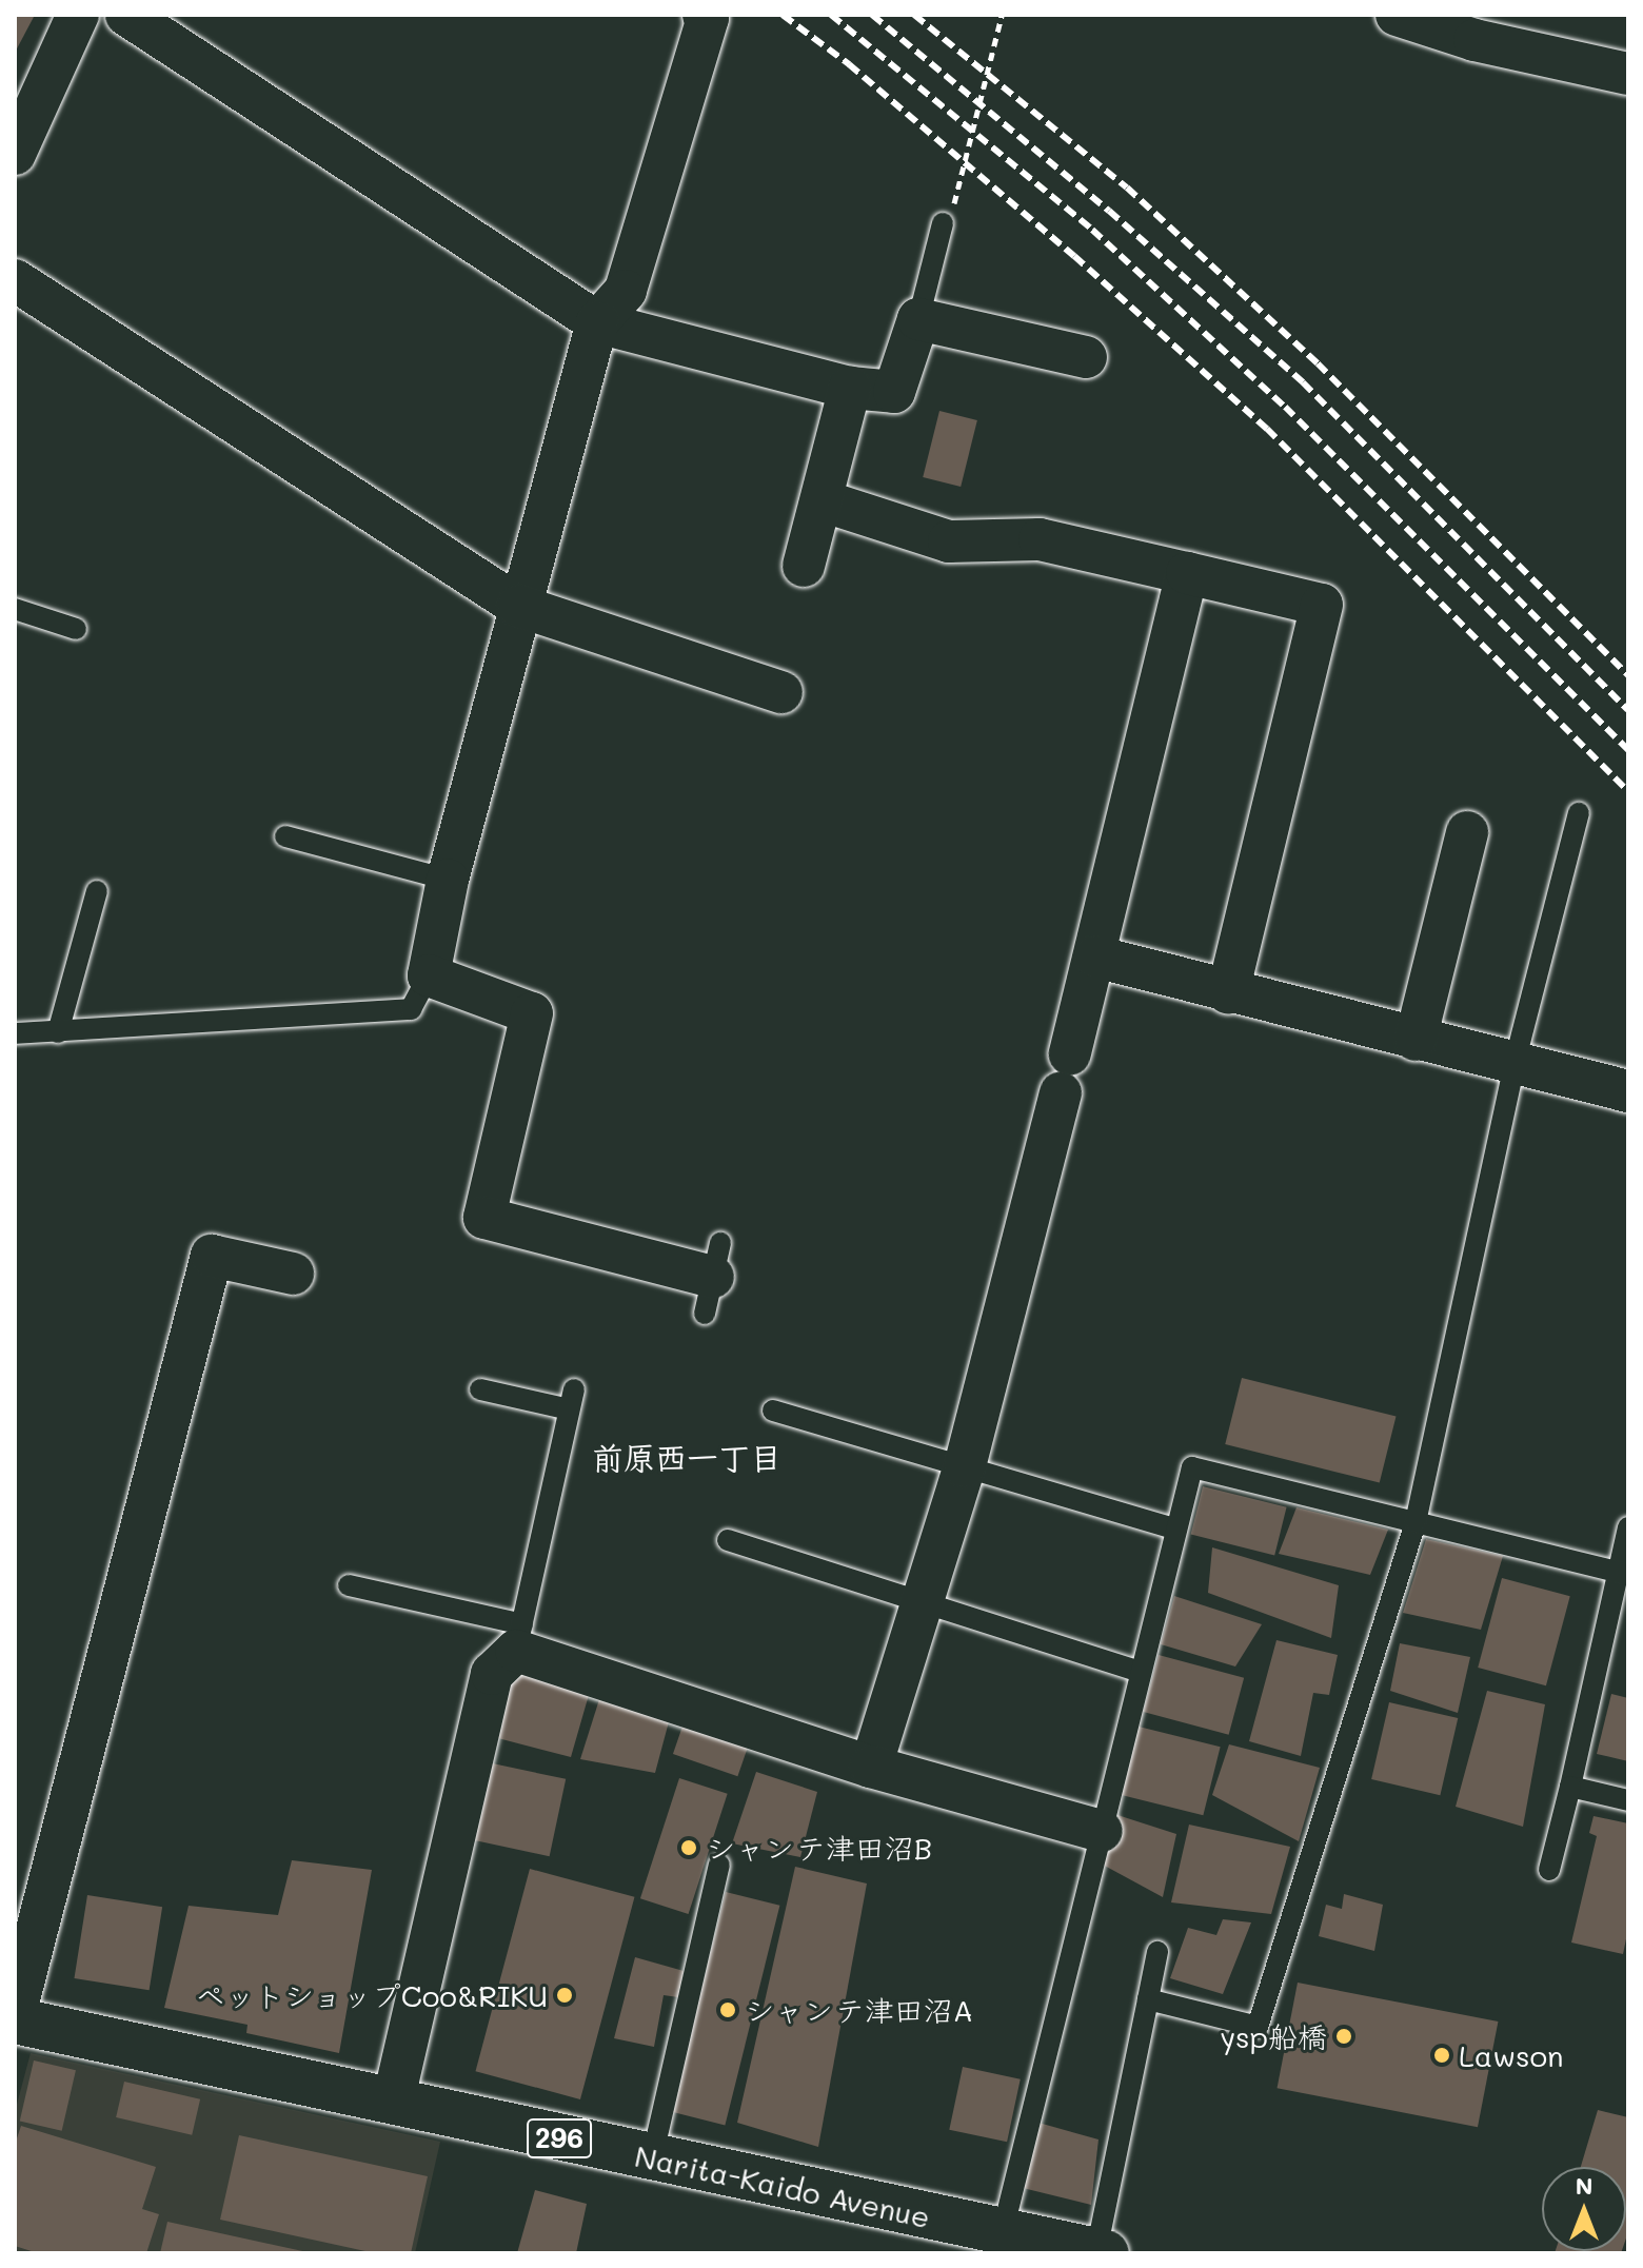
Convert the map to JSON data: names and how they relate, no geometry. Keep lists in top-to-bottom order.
{
  "streets": {
    "highway": ["296", "Narita-Kaido Avenue"]
  },
  "districts": ["前原西一丁目"],
  "places": [
    "シャンテ津田沼B",
    "ペットショップCoo&RIKU",
    "シャンテ津田沼A",
    "ysp船橋",
    "Lawson"
  ],
  "north": "top"
}
